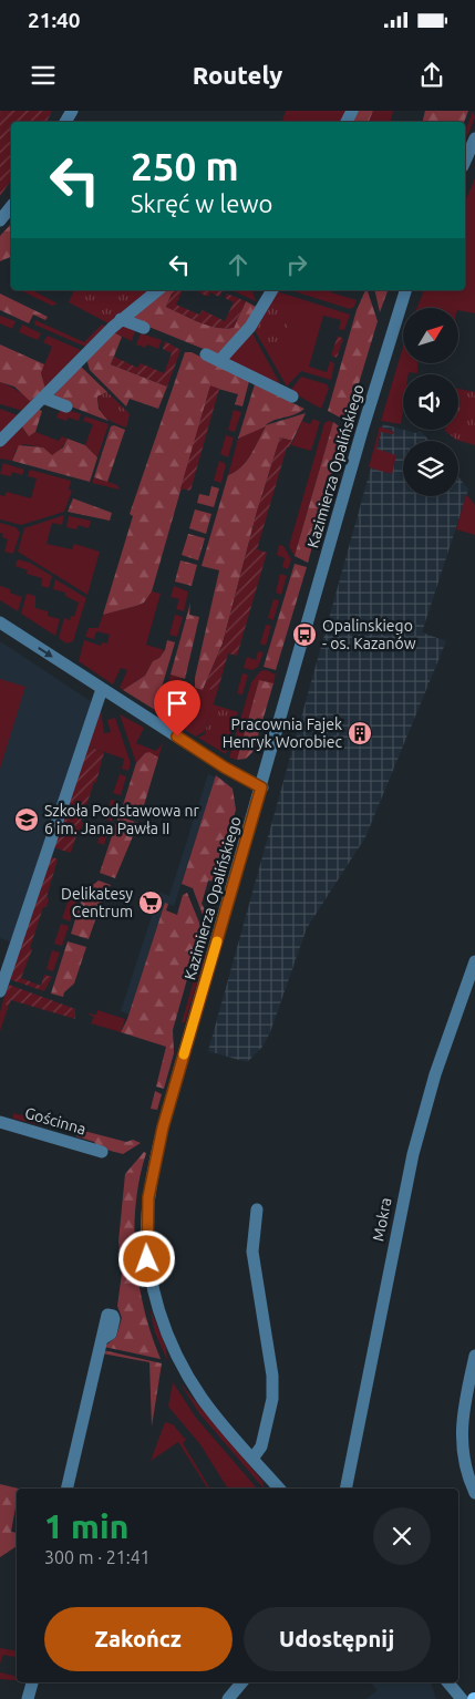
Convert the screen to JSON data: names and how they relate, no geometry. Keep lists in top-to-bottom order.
{
  "streets": {
    "street": ["Kazimierza Opalińskiego", "Gościnna", "Mokra"]
  },
  "places": {
    "bus stop": ["Opalinskiego - os. Kazanów"],
    "building": ["Pracownia Fajek Henryk Worobiec"],
    "school or university": ["Szkoła Podstawowa nr 6 im. Jana Pawła II"],
    "supermarket": ["Delikatesy Centrum"]
  },
  "north": "top right",
  "page": {
    "status": "21:40",
    "header": "Routely",
    "turn": ["250 m", "Skręć w lewo"],
    "heading": ["1 min", "300 m · 21:41"],
    "buttons": ["Zakończ", "Udostępnij"]
  }
}
